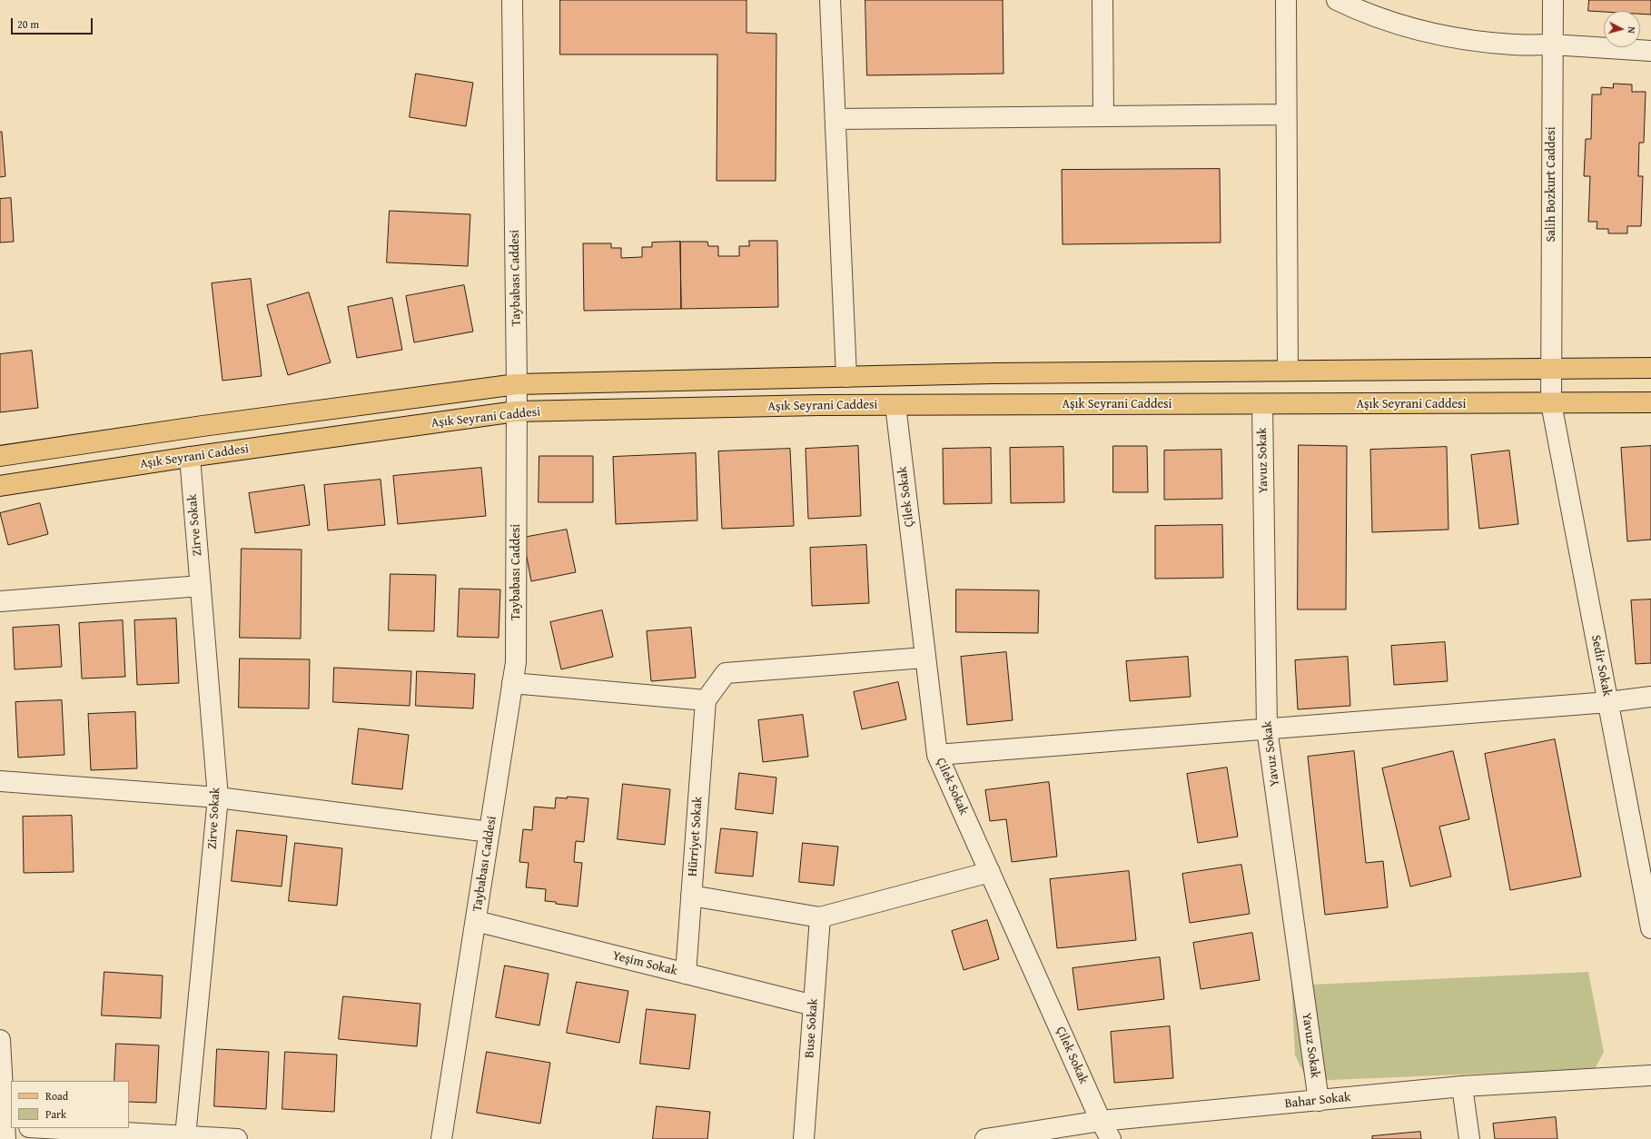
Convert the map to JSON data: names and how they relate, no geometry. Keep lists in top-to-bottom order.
{
  "streets": {
    "main road": ["Aşık Seyrani Caddesi"],
    "street": [
      "Salih Bozkurt Caddesi",
      "Taybabası Caddesi",
      "Yavuz Sokak",
      "Çilek Sokak",
      "Zirve Sokak",
      "Sedir Sokak",
      "Hürriyet Sokak",
      "Yeşim Sokak",
      "Buse Sokak",
      "Bahar Sokak"
    ]
  },
  "crossings": [
    ["Salih Bozkurt Caddesi", "Aşık Seyrani Caddesi"],
    ["Salih Bozkurt Caddesi", "Sedir Sokak"],
    ["Taybabası Caddesi", "Aşık Seyrani Caddesi"],
    ["Taybabası Caddesi", "Yeşim Sokak"],
    ["Aşık Seyrani Caddesi", "Yavuz Sokak"],
    ["Aşık Seyrani Caddesi", "Çilek Sokak"],
    ["Aşık Seyrani Caddesi", "Zirve Sokak"],
    ["Aşık Seyrani Caddesi", "Sedir Sokak"],
    ["Yavuz Sokak", "Bahar Sokak"],
    ["Çilek Sokak", "Bahar Sokak"],
    ["Hürriyet Sokak", "Yeşim Sokak"],
    ["Yeşim Sokak", "Buse Sokak"]
  ],
  "legend": ["Road", "Park"],
  "scale_bar": "20 m",
  "north": "right"
}
